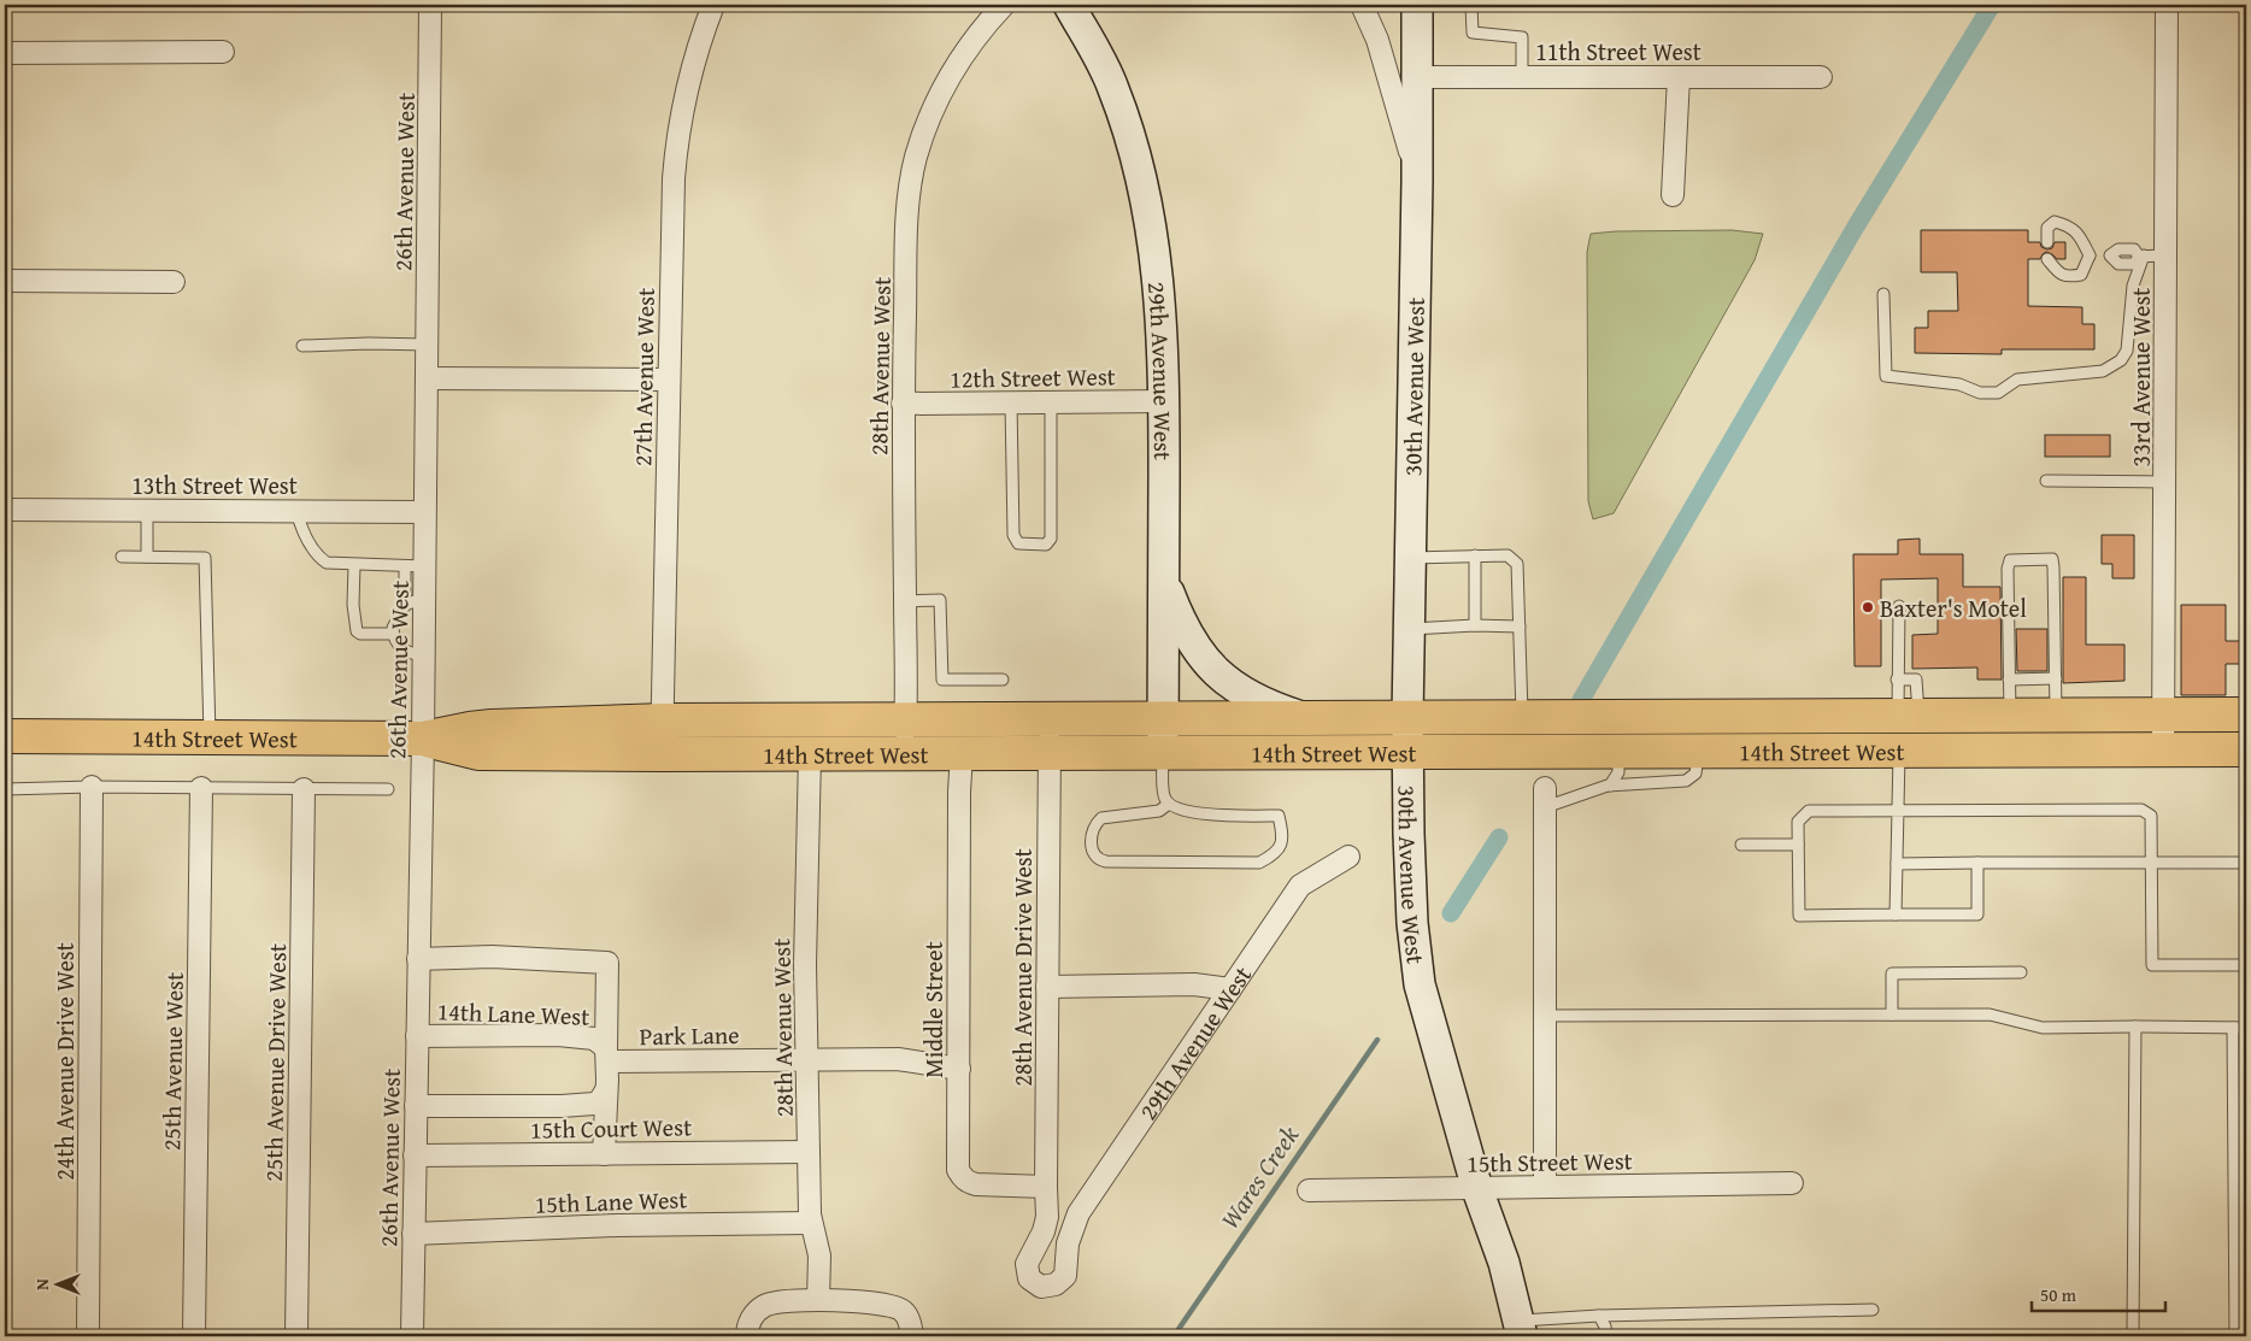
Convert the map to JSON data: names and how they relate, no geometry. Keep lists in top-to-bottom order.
{
  "streets": {
    "main road": ["14th Street West"],
    "street": [
      "11th Street West",
      "26th Avenue West",
      "28th Avenue West",
      "29th Avenue West",
      "27th Avenue West",
      "12th Street West",
      "33rd Avenue West",
      "30th Avenue West",
      "13th Street West",
      "28th Avenue Drive West",
      "Middle Street",
      "14th Lane West",
      "Park Lane",
      "24th Avenue Drive West",
      "25th Avenue West",
      "25th Avenue Drive West",
      "15th Court West",
      "15th Street West",
      "15th Lane West"
    ]
  },
  "crossings": [
    ["11th Street West", "30th Avenue West"],
    ["26th Avenue West", "13th Street West"],
    ["26th Avenue West", "14th Street West"],
    ["26th Avenue West", "14th Lane West"],
    ["26th Avenue West", "15th Court West"],
    ["26th Avenue West", "15th Lane West"],
    ["28th Avenue West", "12th Street West"],
    ["28th Avenue West", "14th Street West"],
    ["28th Avenue West", "Park Lane"],
    ["28th Avenue West", "15th Court West"],
    ["28th Avenue West", "15th Lane West"],
    ["29th Avenue West", "12th Street West"],
    ["29th Avenue West", "14th Street West"],
    ["27th Avenue West", "14th Street West"],
    ["33rd Avenue West", "14th Street West"],
    ["30th Avenue West", "14th Street West"],
    ["30th Avenue West", "15th Street West"],
    ["14th Street West", "28th Avenue Drive West"],
    ["14th Street West", "Middle Street"],
    ["28th Avenue Drive West", "Middle Street"],
    ["Middle Street", "Park Lane"],
    ["14th Lane West", "Park Lane"]
  ],
  "water": ["Wares Creek"],
  "places": ["Baxter's Motel"],
  "scale_bar": "50 m",
  "north": "left"
}
